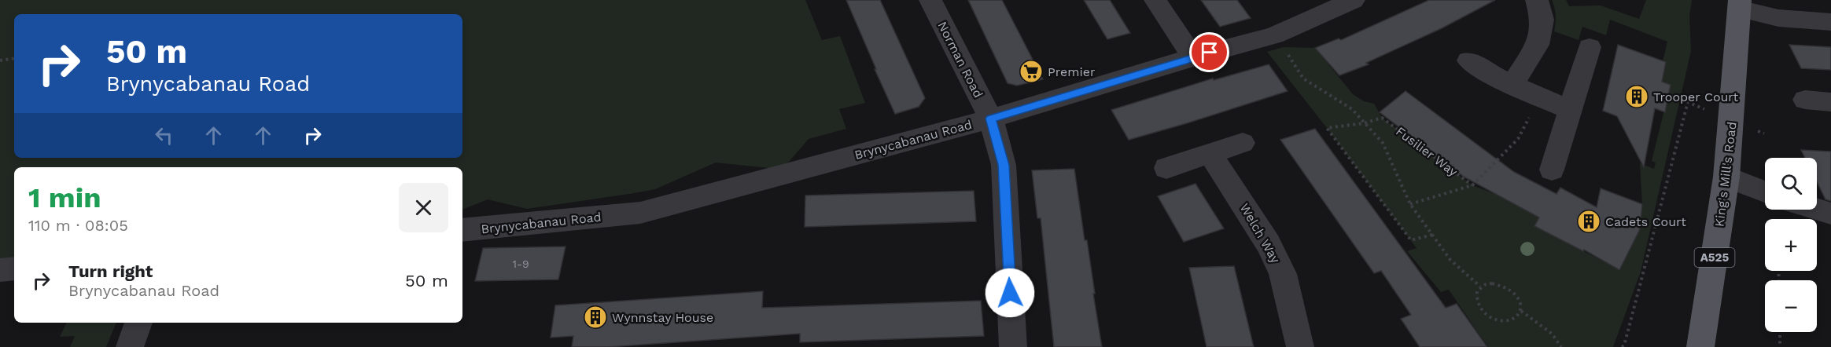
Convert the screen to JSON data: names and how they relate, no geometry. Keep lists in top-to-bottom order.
{
  "streets": {
    "main road": ["King's Mill's Road", "A525"],
    "street": ["Norman Road", "Brynycabanau Road", "Welch Way"],
    "path": ["Fusilier Way"]
  },
  "crossings": [
    ["Norman Road", "Brynycabanau Road"]
  ],
  "places": {
    "supermarket": ["Premier"],
    "building": ["Trooper Court", "Cadets Court", "Wynnstay House"]
  },
  "house_numbers": ["1-9"],
  "page": {
    "turn": ["50 m", "Brynycabanau Road"],
    "map_buttons": ["+", "−"],
    "heading": ["1 min", "110 m · 08:05"],
    "list": [
      {
        "name": "Turn right",
        "note": "Brynycabanau Road",
        "value": "50 m"
      }
    ]
  }
}
